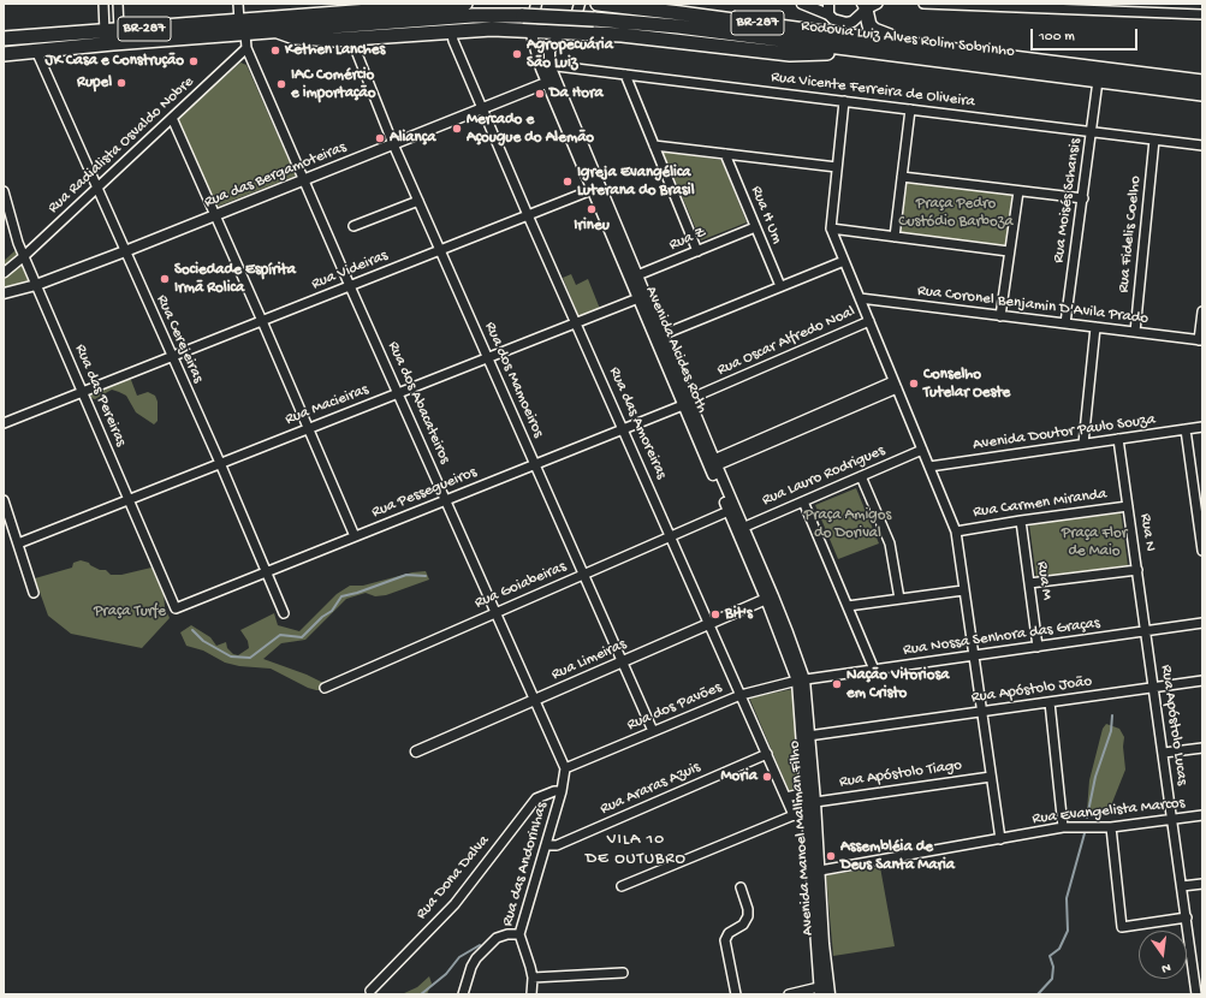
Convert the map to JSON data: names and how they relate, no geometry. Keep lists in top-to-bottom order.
{
  "streets": {
    "highway": ["BR-287", "Rodovia Luiz Alves Rolim Sobrinho"],
    "street": [
      "Rua Vicente Ferreira de Oliveira",
      "Rua Radialista Osvaldo Nobre",
      "Rua das Bergamoteiras",
      "Rua Moisés Schansis",
      "Rua H Um",
      "Rua Fidelis Coelho",
      "Rua Z",
      "Rua Videiras",
      "Rua Coronel Benjamin D'Avila Prado",
      "Rua Cerejeiras",
      "Rua Oscar Alfredo Noal",
      "Avenida Alcides Roth",
      "Rua dos Mamoeiros",
      "Rua das Pereiras",
      "Rua dos Abacateiros",
      "Rua Macieiras",
      "Rua das Amoreiras",
      "Avenida Doutor Paulo Souza",
      "Rua Lauro Rodrigues",
      "Rua Pessegueiros",
      "Rua Carmen Miranda",
      "Rua N",
      "Rua M",
      "Rua Goiabeiras",
      "Rua Nossa Senhora das Graças",
      "Rua Limeiras",
      "Rua Apóstolo João",
      "Rua dos Pavões",
      "Rua Apóstolo Lucas",
      "Rua Apóstolo Tiago",
      "Rua Araras Azuis",
      "Rua Evangelista Marcos",
      "Avenida Manoel Mallman Filho",
      "Rua das Andorinhas",
      "Rua Dona Dalva"
    ]
  },
  "crossings": [
    ["BR-287", "Rodovia Luiz Alves Rolim Sobrinho"],
    ["BR-287", "Avenida Alcides Roth"],
    ["BR-287", "Rua dos Mamoeiros"],
    ["BR-287", "Rua das Amoreiras"],
    ["Rodovia Luiz Alves Rolim Sobrinho", "Rua Moisés Schansis"],
    ["Rodovia Luiz Alves Rolim Sobrinho", "Rua Cerejeiras"],
    ["Rua Vicente Ferreira de Oliveira", "Rua Moisés Schansis"],
    ["Rua Vicente Ferreira de Oliveira", "Rua Fidelis Coelho"],
    ["Rua Vicente Ferreira de Oliveira", "Avenida Alcides Roth"],
    ["Rua Radialista Osvaldo Nobre", "Rua Cerejeiras"],
    ["Rua Radialista Osvaldo Nobre", "Rua das Pereiras"],
    ["Rua Radialista Osvaldo Nobre", "Rua dos Abacateiros"],
    ["Rua das Bergamoteiras", "Rua Cerejeiras"],
    ["Rua das Bergamoteiras", "Avenida Alcides Roth"],
    ["Rua das Bergamoteiras", "Rua dos Mamoeiros"],
    ["Rua das Bergamoteiras", "Rua das Pereiras"],
    ["Rua das Bergamoteiras", "Rua dos Abacateiros"],
    ["Rua das Bergamoteiras", "Rua das Amoreiras"],
    ["Rua Moisés Schansis", "Rua Coronel Benjamin D'Avila Prado"],
    ["Rua H Um", "Rua Z"],
    ["Rua Fidelis Coelho", "Rua Coronel Benjamin D'Avila Prado"],
    ["Rua Z", "Avenida Alcides Roth"],
    ["Rua Videiras", "Rua Cerejeiras"],
    ["Rua Videiras", "Avenida Alcides Roth"],
    ["Rua Videiras", "Rua dos Mamoeiros"],
    ["Rua Videiras", "Rua das Pereiras"],
    ["Rua Videiras", "Rua dos Abacateiros"],
    ["Rua Videiras", "Rua das Amoreiras"],
    ["Rua Cerejeiras", "Rua Macieiras"],
    ["Rua Cerejeiras", "Rua Pessegueiros"],
    ["Rua Oscar Alfredo Noal", "Avenida Alcides Roth"],
    ["Rua Oscar Alfredo Noal", "Rua Pessegueiros"],
    ["Avenida Alcides Roth", "Rua Macieiras"],
    ["Avenida Alcides Roth", "Rua Lauro Rodrigues"],
    ["Avenida Alcides Roth", "Rua Pessegueiros"],
    ["Avenida Alcides Roth", "Rua Goiabeiras"],
    ["Avenida Alcides Roth", "Rua Nossa Senhora das Graças"],
    ["Avenida Alcides Roth", "Rua Limeiras"],
    ["Avenida Alcides Roth", "Rua dos Pavões"],
    ["Avenida Alcides Roth", "Avenida Manoel Mallman Filho"],
    ["Rua dos Mamoeiros", "Rua Macieiras"],
    ["Rua dos Mamoeiros", "Rua Pessegueiros"],
    ["Rua dos Mamoeiros", "Rua Goiabeiras"],
    ["Rua dos Mamoeiros", "Rua Limeiras"],
    ["Rua dos Mamoeiros", "Rua dos Pavões"],
    ["Rua das Pereiras", "Rua Macieiras"],
    ["Rua das Pereiras", "Rua Pessegueiros"],
    ["Rua dos Abacateiros", "Rua Macieiras"],
    ["Rua dos Abacateiros", "Rua Pessegueiros"],
    ["Rua dos Abacateiros", "Rua Goiabeiras"],
    ["Rua dos Abacateiros", "Rua Limeiras"],
    ["Rua dos Abacateiros", "Rua dos Pavões"],
    ["Rua dos Abacateiros", "Rua das Andorinhas"],
    ["Rua Macieiras", "Rua das Amoreiras"],
    ["Rua das Amoreiras", "Rua Pessegueiros"],
    ["Rua das Amoreiras", "Rua Goiabeiras"],
    ["Rua das Amoreiras", "Rua Limeiras"],
    ["Rua das Amoreiras", "Rua dos Pavões"],
    ["Rua das Amoreiras", "Rua Araras Azuis"],
    ["Avenida Doutor Paulo Souza", "Rua N"],
    ["Rua Carmen Miranda", "Rua N"],
    ["Rua Carmen Miranda", "Rua M"],
    ["Rua N", "Rua Nossa Senhora das Graças"],
    ["Rua N", "Rua Apóstolo Lucas"],
    ["Rua M", "Rua Nossa Senhora das Graças"],
    ["Rua Nossa Senhora das Graças", "Rua dos Pavões"],
    ["Rua Nossa Senhora das Graças", "Rua Apóstolo Lucas"],
    ["Rua Nossa Senhora das Graças", "Avenida Manoel Mallman Filho"],
    ["Rua Apóstolo João", "Rua Apóstolo Lucas"],
    ["Rua Apóstolo João", "Avenida Manoel Mallman Filho"],
    ["Rua dos Pavões", "Avenida Manoel Mallman Filho"],
    ["Rua dos Pavões", "Rua das Andorinhas"],
    ["Rua Apóstolo Lucas", "Rua Evangelista Marcos"],
    ["Rua Apóstolo Tiago", "Avenida Manoel Mallman Filho"],
    ["Rua Araras Azuis", "Rua das Andorinhas"],
    ["Rua Evangelista Marcos", "Avenida Manoel Mallman Filho"],
    ["Rua das Andorinhas", "Rua Dona Dalva"]
  ],
  "districts": ["VILA 10 DE OUTUBRO"],
  "parks": [
    "Praça Pedro Custódio Barboza",
    "Praça Amigos do Dorival",
    "Praça Flor de Maio",
    "Praça Turfe"
  ],
  "places": [
    "Kethen Lanches",
    "Agropecuária São Luiz",
    "JK Casa e Construção",
    "Rupel",
    "IAC Comércio e importação",
    "Da Hora",
    "Mercado e Açougue do Alemão",
    "Aliança",
    "Igreja Evangélica Luterana do Brasil",
    "Irineu",
    "Sociedade Espírita Irmã Rolica",
    "Conselho Tutelar Oeste",
    "Bit's",
    "Nação Vitoriosa em Cristo",
    "Moria",
    "Assembléia de Deus Santa Maria"
  ],
  "scale_bar": "100 m",
  "north": "bottom"
}
